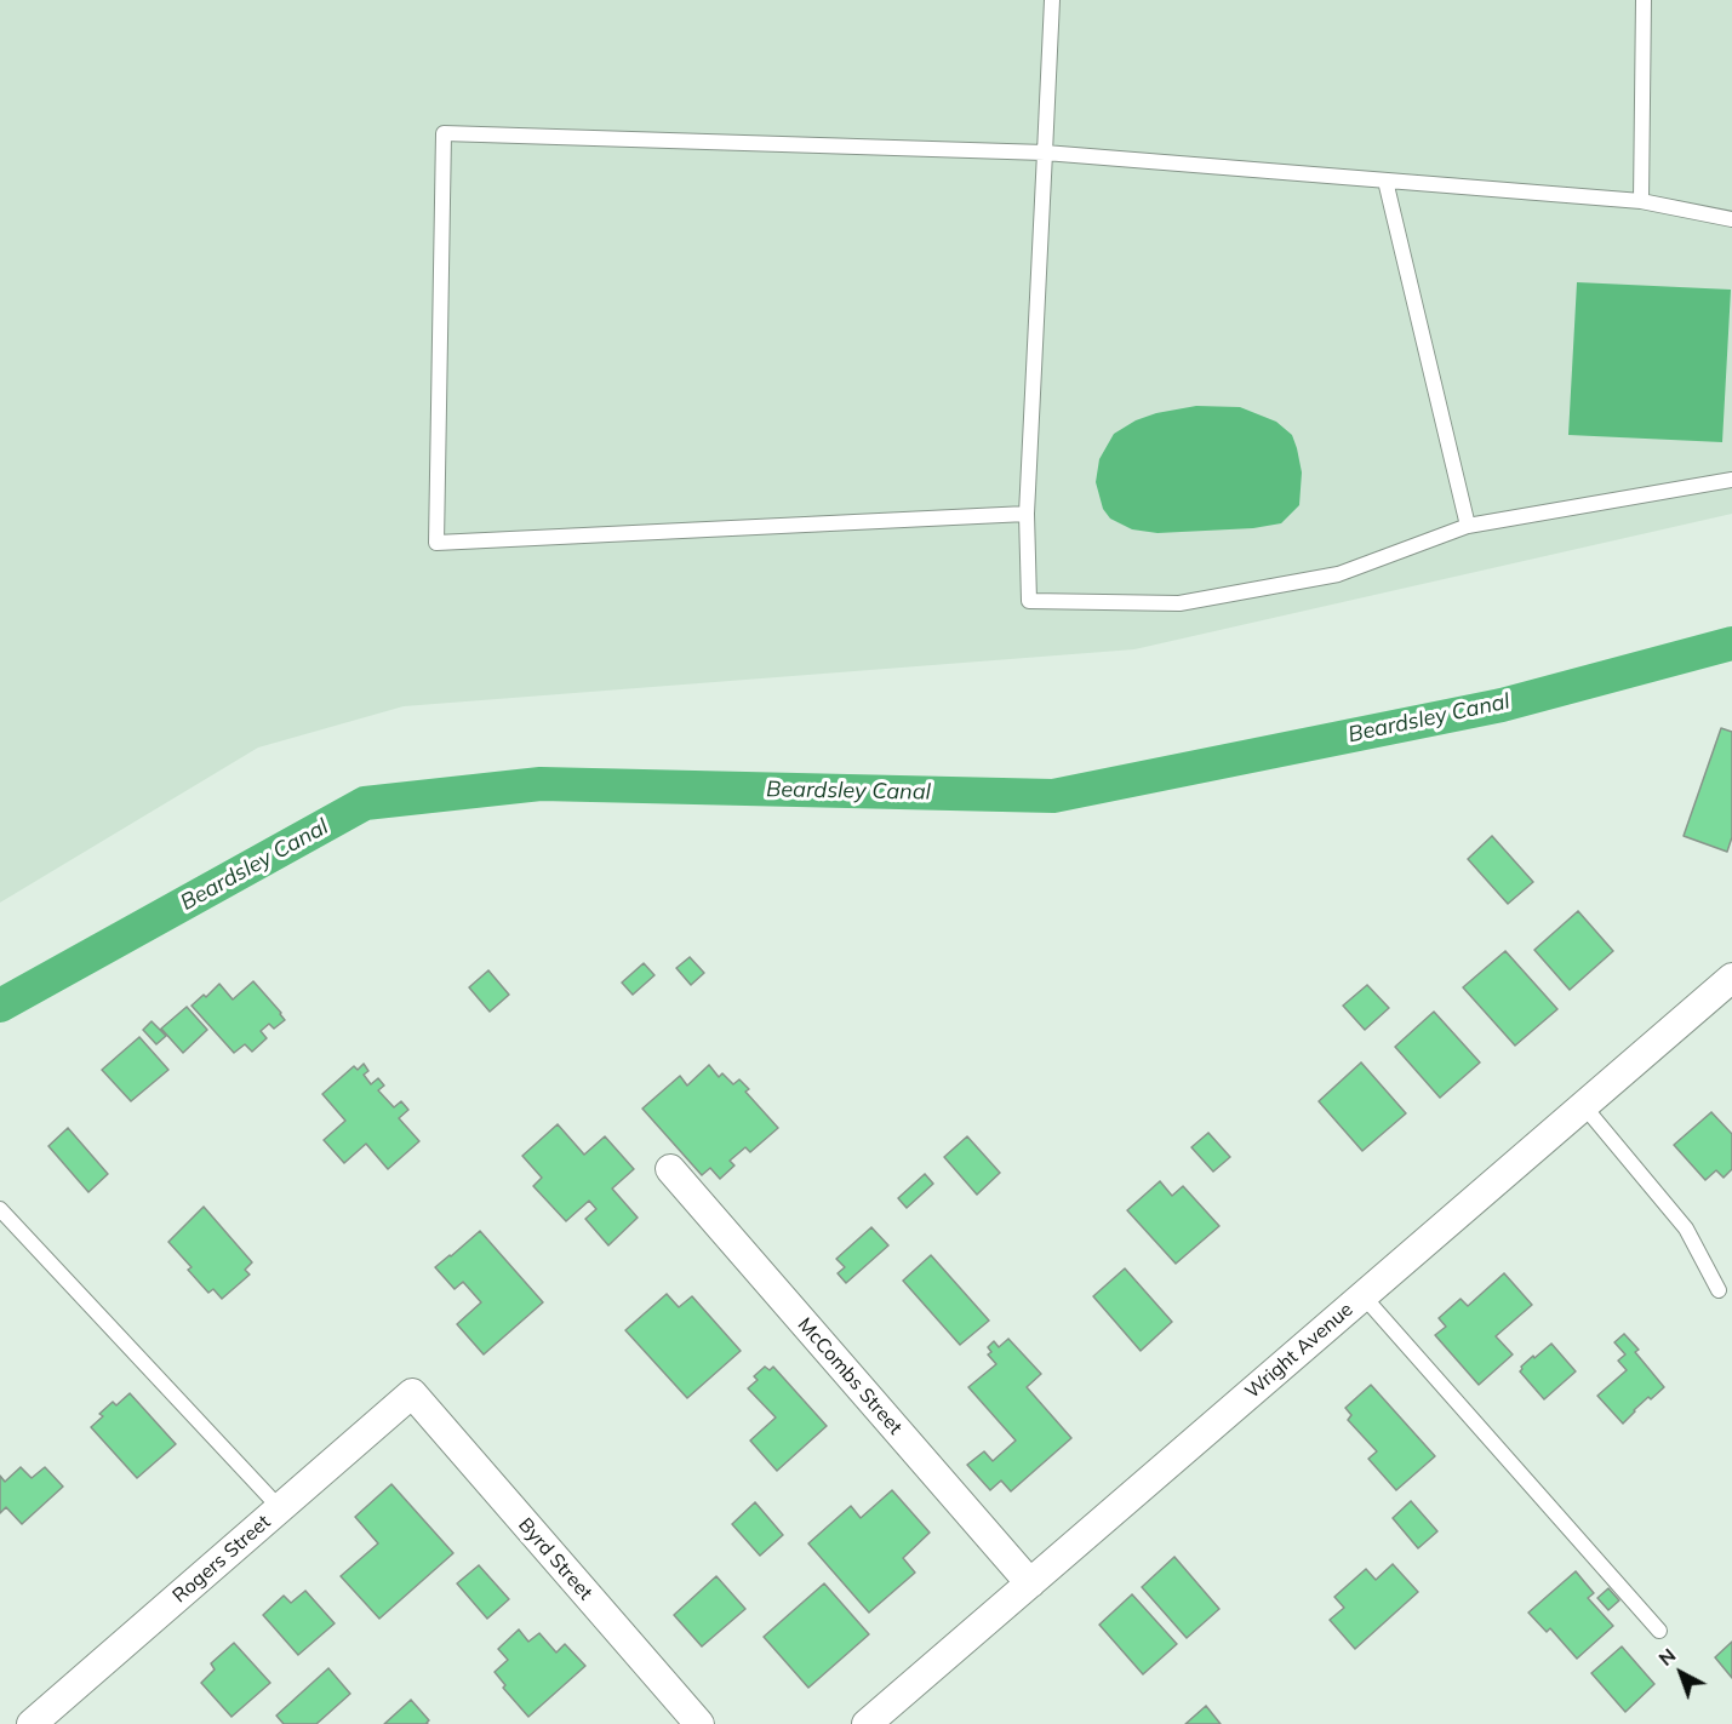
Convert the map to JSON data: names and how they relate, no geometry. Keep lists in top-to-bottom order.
{
  "streets": {
    "street": [
      "Wright Avenue",
      "McCombs Street",
      "Rogers Street",
      "Byrd Street"
    ]
  },
  "crossings": [
    ["Wright Avenue", "McCombs Street"],
    ["Rogers Street", "Byrd Street"]
  ],
  "water": ["Beardsley Canal"],
  "north": "top left"
}
